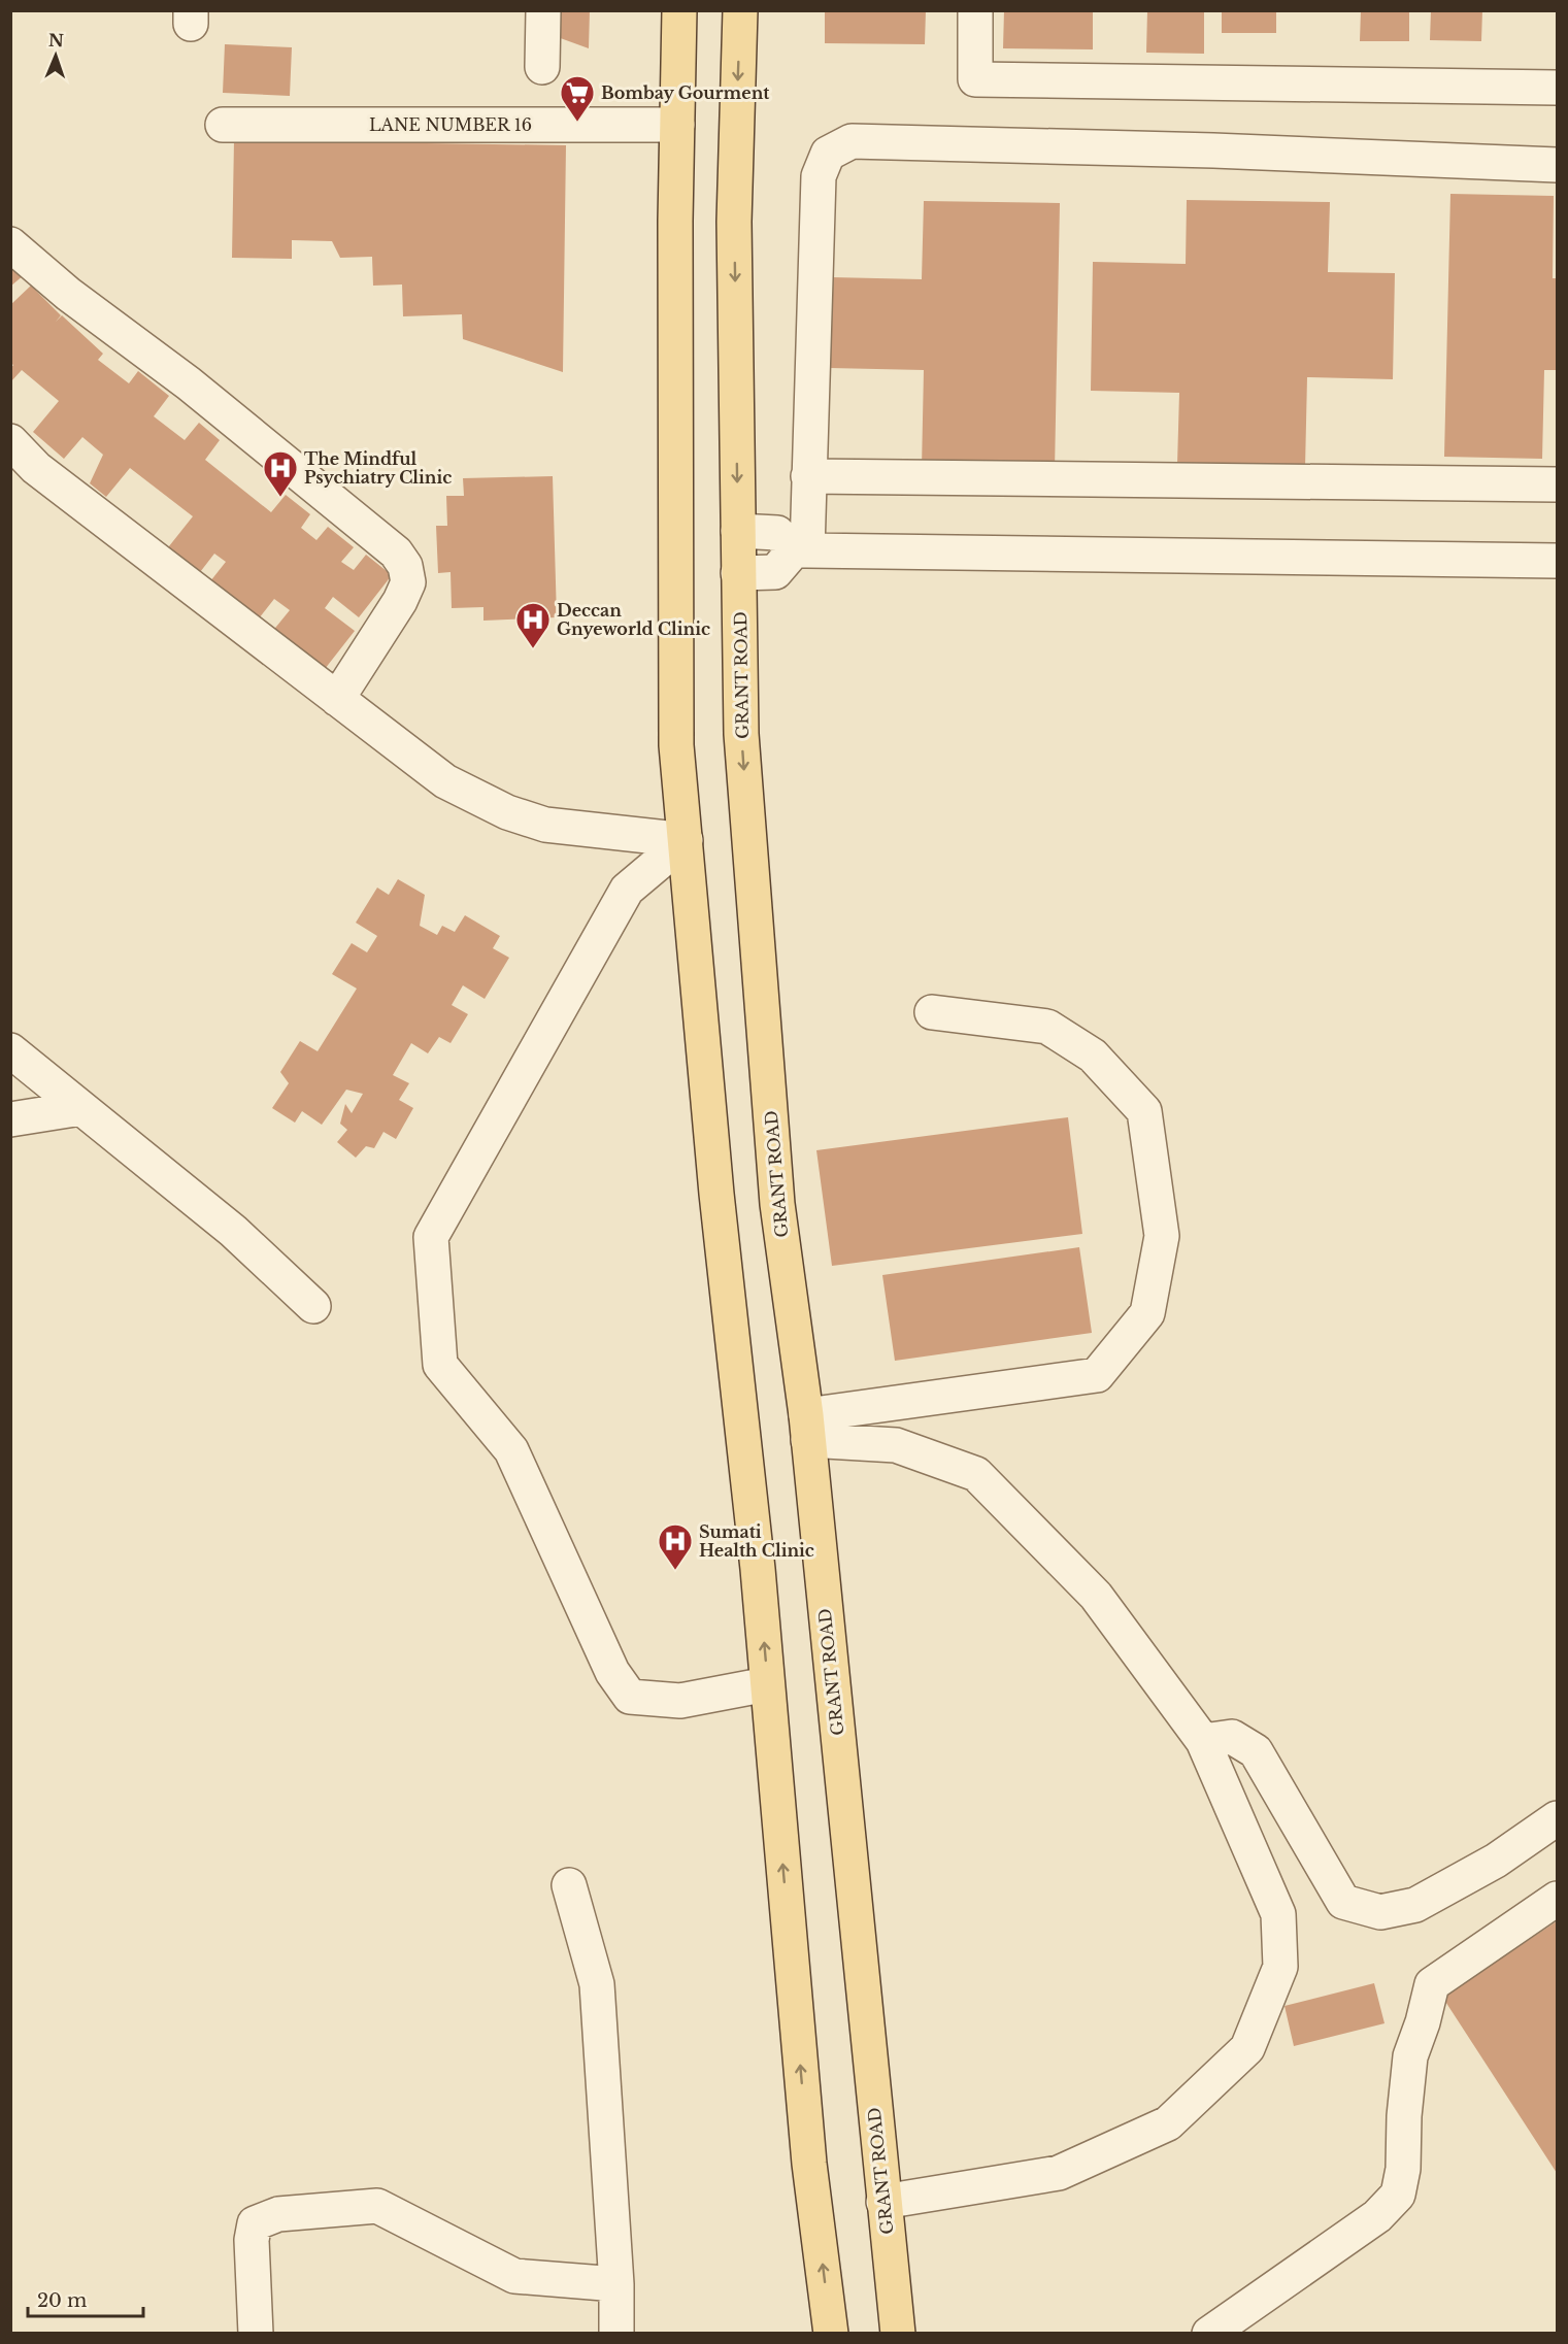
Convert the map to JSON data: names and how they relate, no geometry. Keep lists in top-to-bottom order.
{
  "streets": {
    "main road": ["GRANT ROAD"],
    "street": ["LANE NUMBER 16"]
  },
  "places": {
    "supermarket": ["Bombay Gourment"],
    "hospital": ["The Mindful Psychiatry Clinic", "Deccan Gnyeworld Clinic", "Sumati Health Clinic"]
  },
  "scale_bar": "20 m",
  "north": "top"
}
